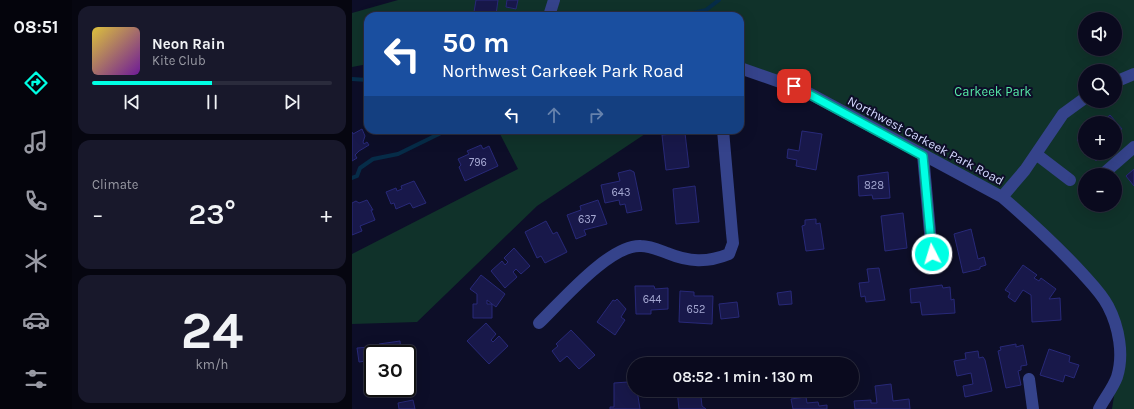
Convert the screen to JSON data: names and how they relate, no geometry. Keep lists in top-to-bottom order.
{
  "streets": {
    "street": ["Northwest Carkeek Park Road"]
  },
  "parks": ["Carkeek Park"],
  "house_numbers": [
    "796",
    "828",
    "643",
    "637",
    "644",
    "652"
  ],
  "page": {
    "tabs": "08:51",
    "map_buttons": ["+", "−"],
    "turn": ["50 m", "Northwest Carkeek Park Road"],
    "song": ["Neon Rain", "Kite Club"],
    "tile": [
      "Climate",
      ["24", "km/h"]
    ],
    "heat": ["−", "23°", "+"],
    "limit": "30",
    "trip": "08:52 · 1 min · 130 m"
  }
}
